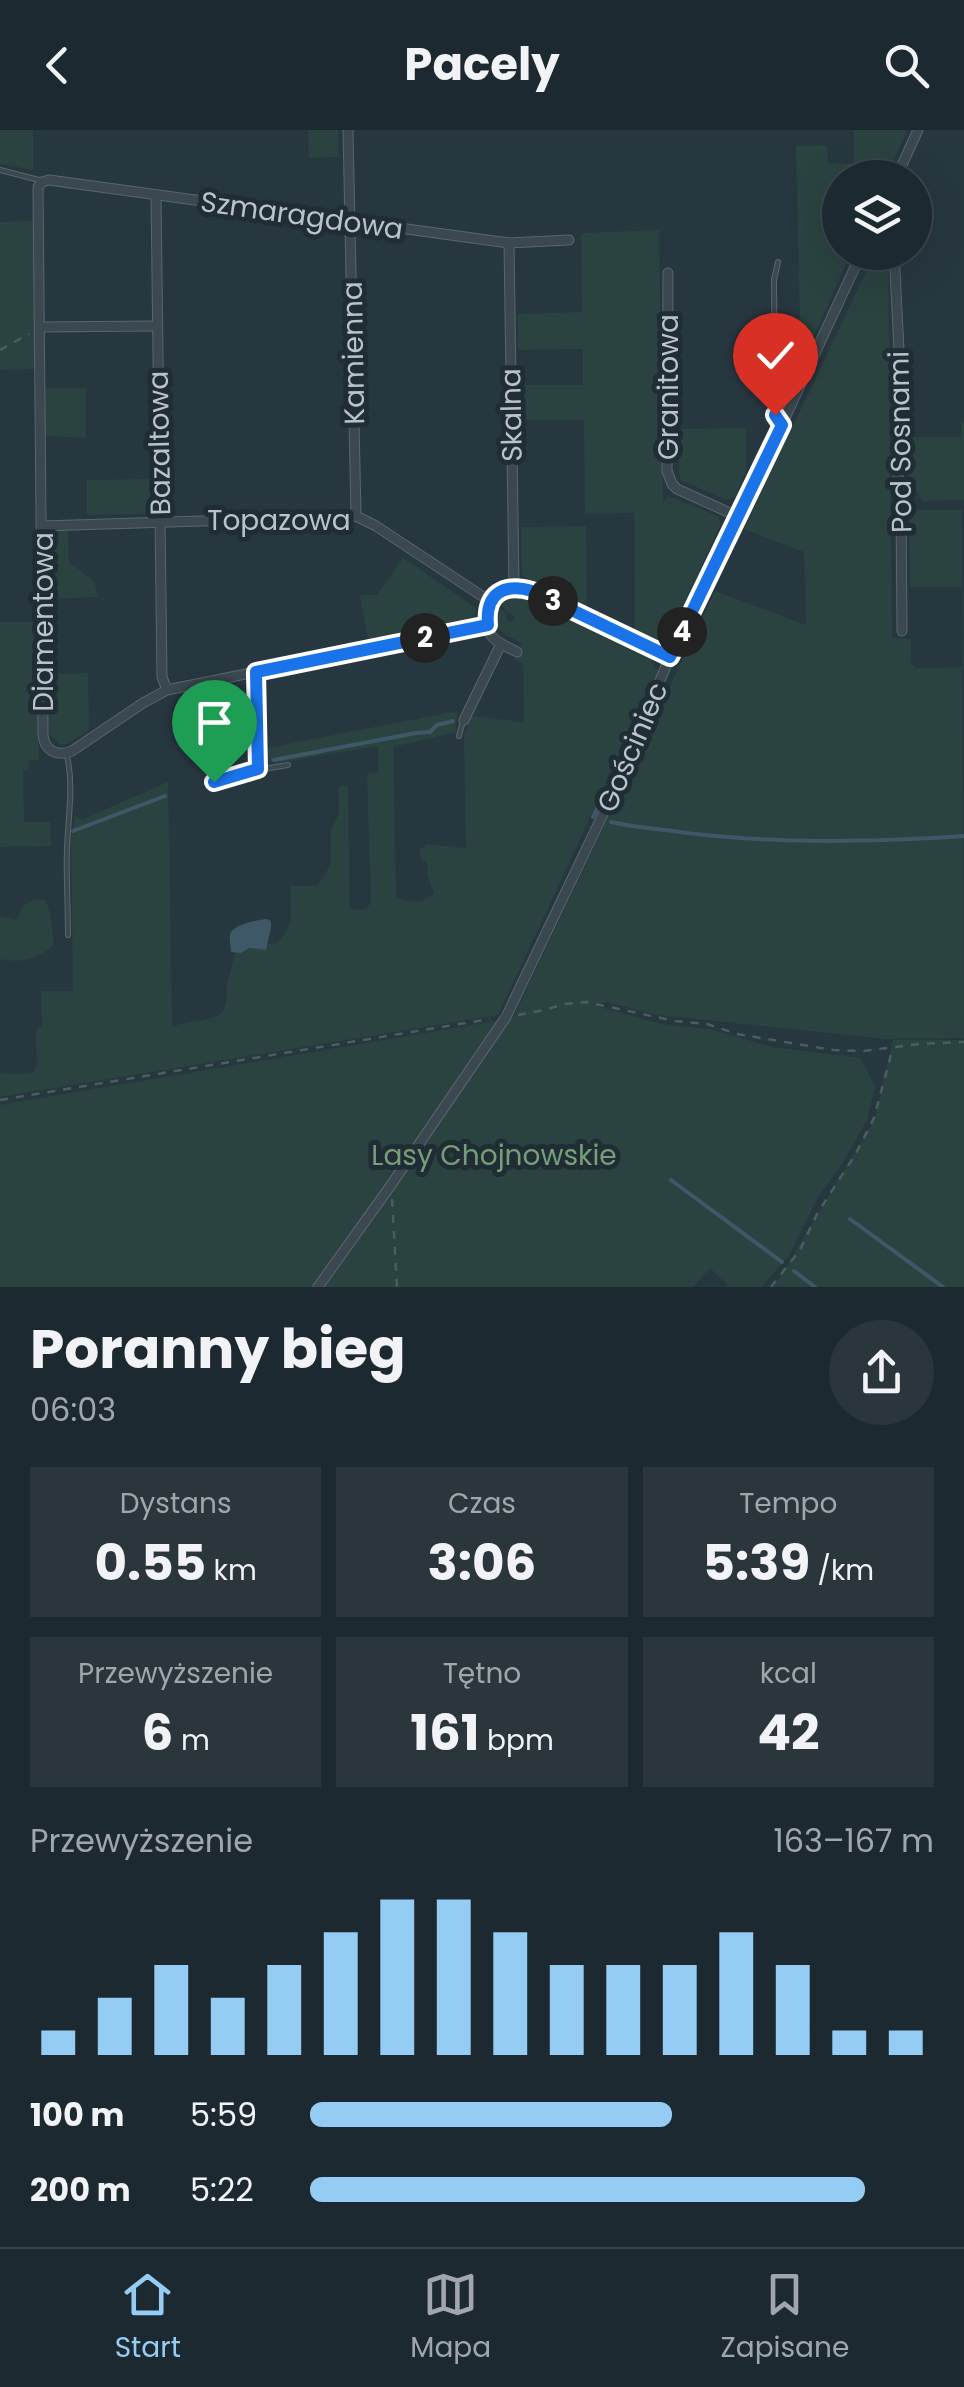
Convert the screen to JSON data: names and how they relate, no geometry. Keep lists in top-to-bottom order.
{
  "streets": {
    "street": [
      "Szmaragdowa",
      "Kamienna",
      "Granitowa",
      "Skalna",
      "Pod Sosnami",
      "Bazaltowa",
      "Topazowa",
      "Diamentowa",
      "Gościniec"
    ]
  },
  "crossings": [
    ["Szmaragdowa", "Kamienna"],
    ["Szmaragdowa", "Skalna"],
    ["Szmaragdowa", "Bazaltowa"],
    ["Szmaragdowa", "Diamentowa"],
    ["Kamienna", "Topazowa"],
    ["Granitowa", "Gościniec"],
    ["Bazaltowa", "Topazowa"],
    ["Bazaltowa", "Diamentowa"],
    ["Topazowa", "Diamentowa"]
  ],
  "parks": ["Lasy Chojnowskie"],
  "page": {
    "header": "Pacely",
    "pins": ["3", "4", "2"],
    "heading": ["Poranny bieg", "06:03"],
    "stats": [
      ["Dystans", "0.55 km"],
      ["Czas", "3:06"],
      ["Tempo", "5:39 /km"],
      ["Przewyższenie", "6 m"],
      ["Tętno", "161 bpm"],
      ["kcal", "42"]
    ],
    "chart": ["Przewyższenie", "163–167 m"],
    "list": [
      {
        "name": "100 m",
        "note": "5:59"
      },
      {
        "name": "200 m",
        "note": "5:22"
      }
    ],
    "tabs": ["Start", "Mapa", "Zapisane"]
  }
}
